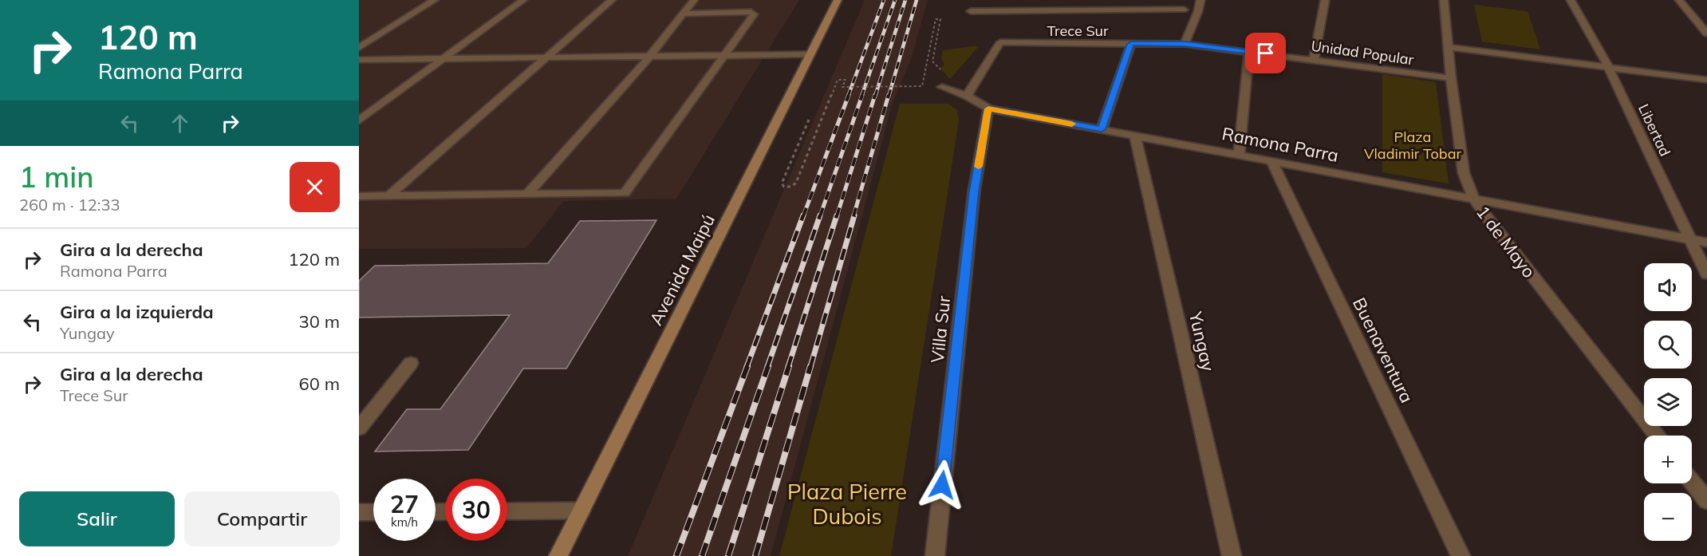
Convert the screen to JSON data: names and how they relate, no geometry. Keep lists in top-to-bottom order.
{
  "streets": {
    "main road": ["Avenida Maipú"],
    "street": [
      "Trece Sur",
      "Unidad Popular",
      "Libertad",
      "Ramona Parra",
      "1 de Mayo",
      "Villa Sur",
      "Yungay",
      "Buenaventura"
    ]
  },
  "crossings": [
    ["Trece Sur", "Unidad Popular"],
    ["Unidad Popular", "1 de Mayo"],
    ["Libertad", "Ramona Parra"],
    ["Ramona Parra", "1 de Mayo"],
    ["Ramona Parra", "Villa Sur"],
    ["Ramona Parra", "Yungay"],
    ["Ramona Parra", "Buenaventura"]
  ],
  "parks": ["Plaza Vladimir Tobar", "Plaza Pierre Dubois"],
  "page": {
    "turn": ["120 m", "Ramona Parra"],
    "heading": ["1 min", "260 m · 12:33"],
    "list": [
      {
        "name": "Gira a la derecha",
        "note": "Ramona Parra",
        "value": "120 m"
      },
      {
        "name": "Gira a la izquierda",
        "note": "Yungay",
        "value": "30 m"
      },
      {
        "name": "Gira a la derecha",
        "note": "Trece Sur",
        "value": "60 m"
      }
    ],
    "map_buttons": ["+", "−"],
    "speed": "27 km/h",
    "limit": "30",
    "buttons": ["Salir", "Compartir"]
  }
}
